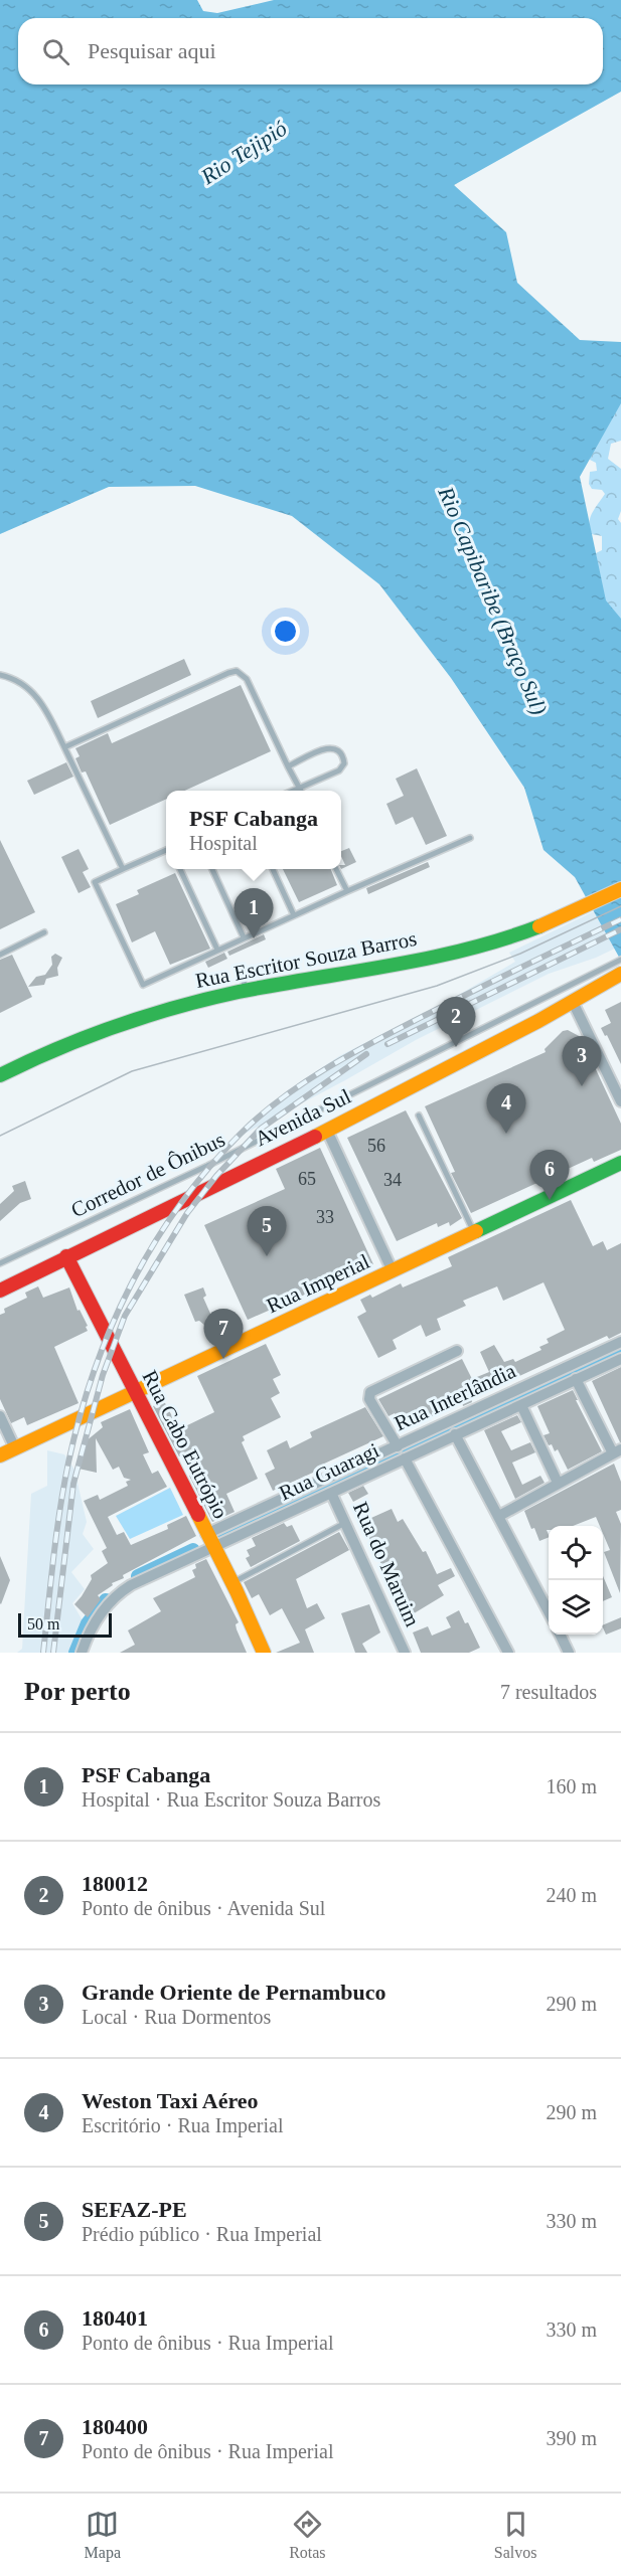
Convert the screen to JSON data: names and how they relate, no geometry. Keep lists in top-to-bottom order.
{
  "streets": {
    "main road": [
      "Rua Escritor Souza Barros",
      "Avenida Sul",
      "Rua Imperial",
      "Rua Cabo Eutrópio"
    ],
    "street": ["Rua Interlândia", "Rua Guaragi", "Rua do Maruim"],
    "lane": ["Corredor de Ônibus"]
  },
  "crossings": [
    ["Avenida Sul", "Corredor de Ônibus"],
    ["Avenida Sul", "Rua Cabo Eutrópio"],
    ["Rua Imperial", "Rua Cabo Eutrópio"],
    ["Rua Interlândia", "Rua Cabo Eutrópio"],
    ["Rua Cabo Eutrópio", "Rua Guaragi"],
    ["Rua Guaragi", "Rua do Maruim"]
  ],
  "water": ["Rio Tejipió", "Rio Capibaribe (Braço Sul)"],
  "house_numbers": [
    "56",
    "65",
    "34",
    "33"
  ],
  "scale_bar": "50 m",
  "page": {
    "search": "Pesquisar aqui",
    "popup": ["PSF Cabanga", "Hospital"],
    "pins": [
      "1",
      "2",
      "3",
      "4",
      "6",
      "5",
      "7"
    ],
    "scale": "50 m",
    "heading": ["Por perto", "7 resultados"],
    "list": [
      {
        "mark": "1",
        "name": "PSF Cabanga",
        "note": "Hospital · Rua Escritor Souza Barros",
        "value": "160 m"
      },
      {
        "mark": "2",
        "name": "180012",
        "note": "Ponto de ônibus · Avenida Sul",
        "value": "240 m"
      },
      {
        "mark": "3",
        "name": "Grande Oriente de Pernambuco",
        "note": "Local · Rua Dormentos",
        "value": "290 m"
      },
      {
        "mark": "4",
        "name": "Weston Taxi Aéreo",
        "note": "Escritório · Rua Imperial",
        "value": "290 m"
      },
      {
        "mark": "5",
        "name": "SEFAZ-PE",
        "note": "Prédio público · Rua Imperial",
        "value": "330 m"
      },
      {
        "mark": "6",
        "name": "180401",
        "note": "Ponto de ônibus · Rua Imperial",
        "value": "330 m"
      },
      {
        "mark": "7",
        "name": "180400",
        "note": "Ponto de ônibus · Rua Imperial",
        "value": "390 m"
      }
    ],
    "nav": ["Mapa", "Rotas", "Salvos"]
  }
}
